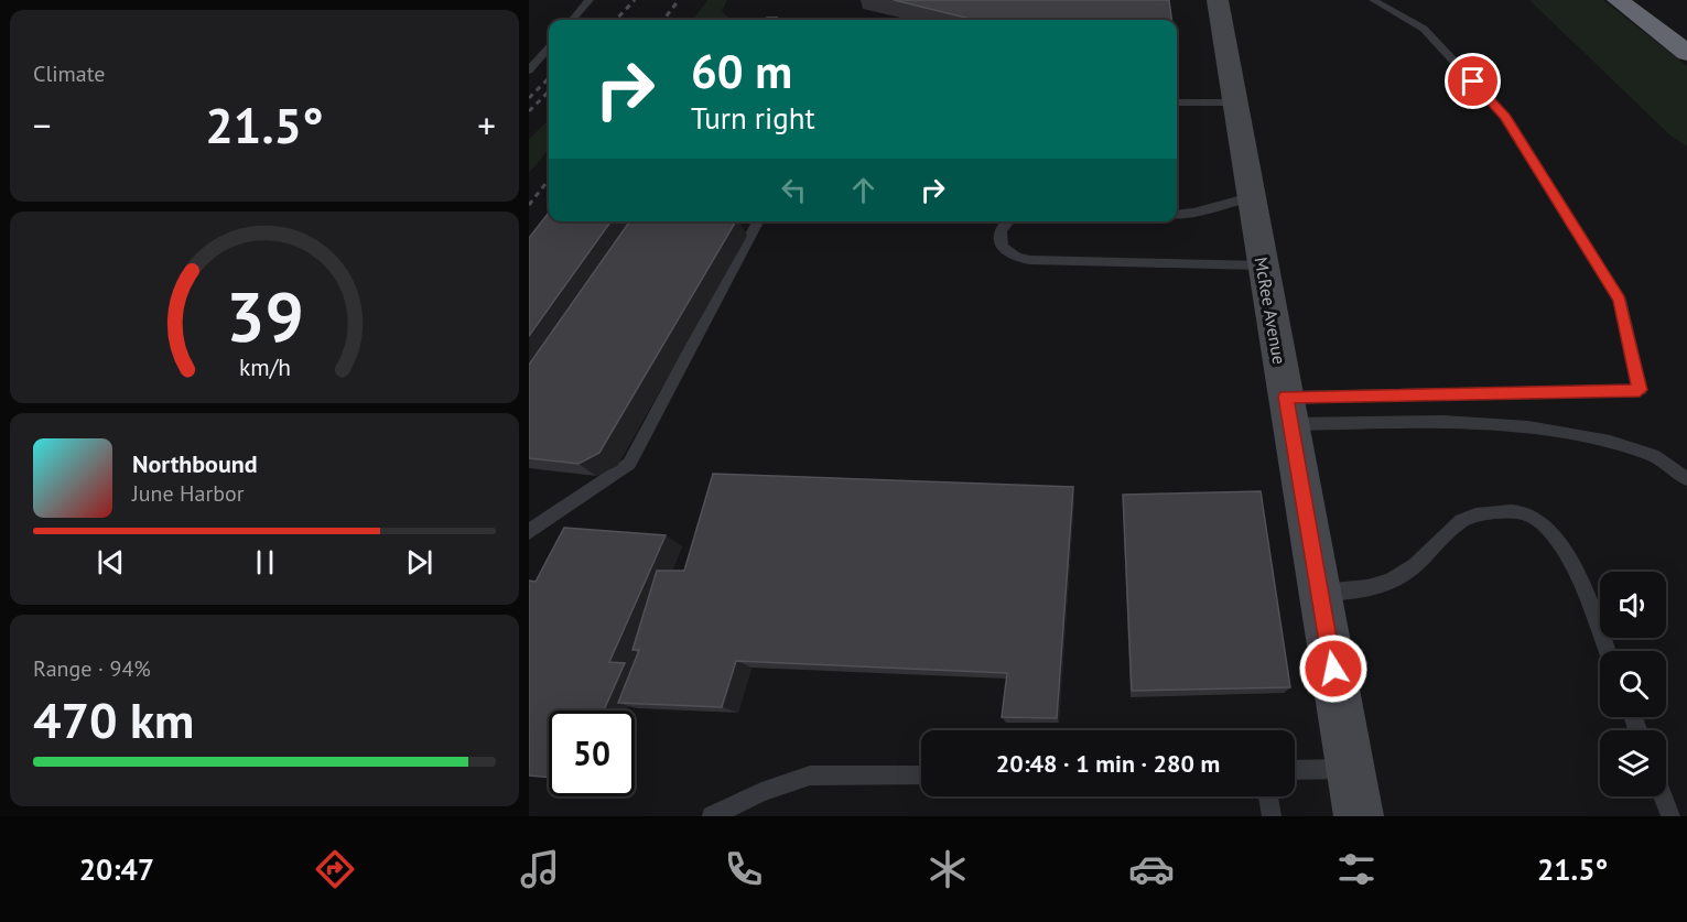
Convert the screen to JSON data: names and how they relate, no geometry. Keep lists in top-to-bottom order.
{
  "streets": {
    "main road": ["McRee Avenue"]
  },
  "page": {
    "tile": [
      "Climate",
      ["Range · 94%", "470 km"]
    ],
    "turn": ["60 m", "Turn right"],
    "heat": ["−", "21.5°", "+"],
    "song": ["Northbound", "June Harbor"],
    "limit": "50",
    "trip": "20:48 · 1 min · 280 m",
    "tabs": ["20:47", "21.5°"],
    "gauge": ["39", "km/h"]
  }
}
